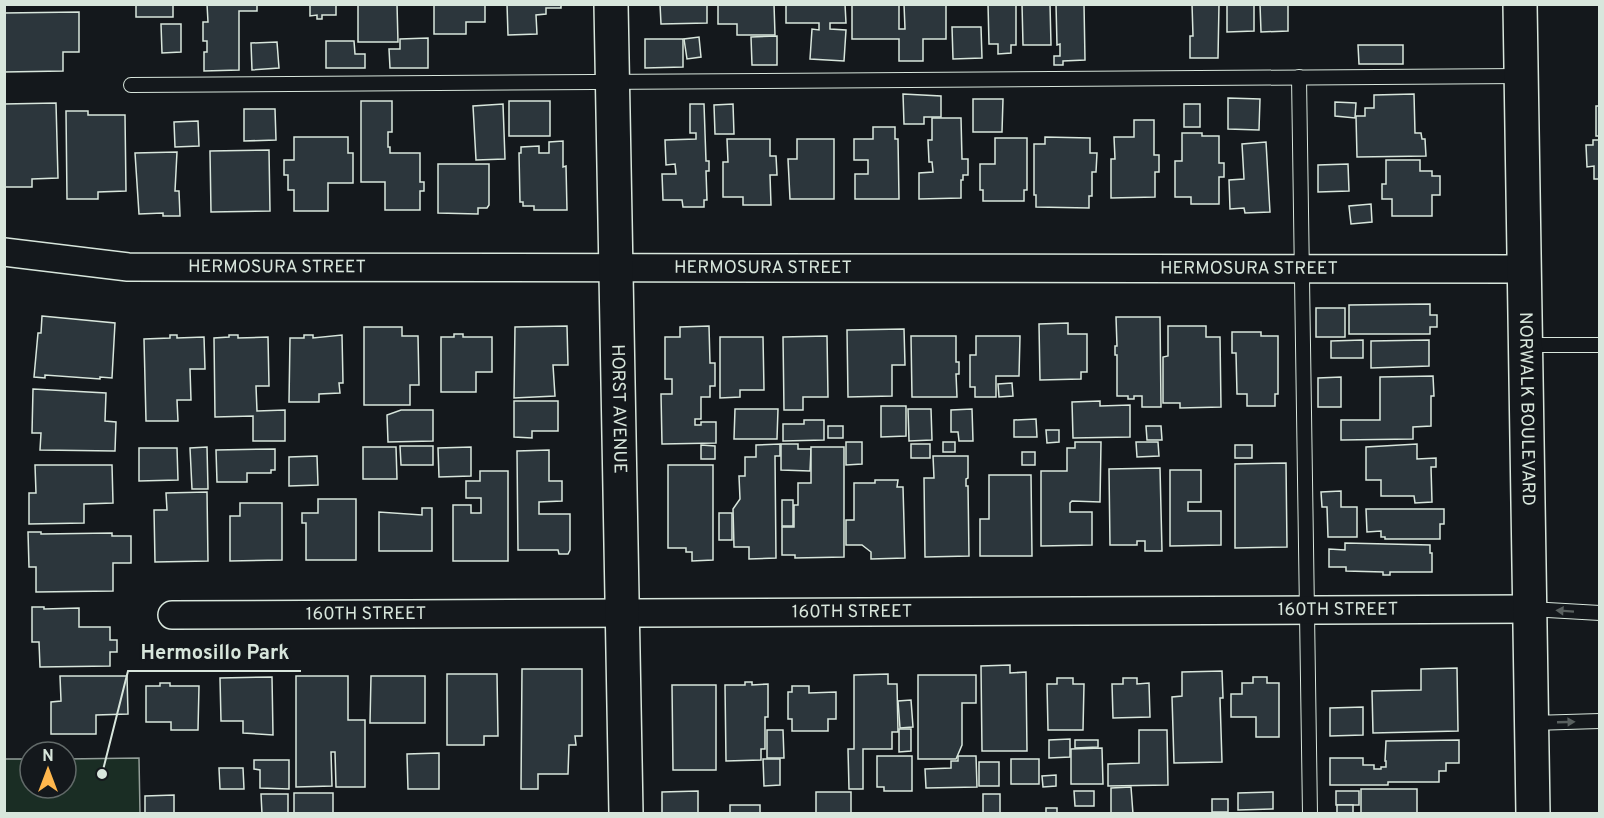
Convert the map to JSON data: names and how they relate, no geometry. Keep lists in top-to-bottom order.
{
  "streets": {
    "street": [
      "HERMOSURA STREET",
      "HORST AVENUE",
      "NORWALK BOULEVARD",
      "160TH STREET"
    ]
  },
  "crossings": [
    ["HERMOSURA STREET", "HORST AVENUE"],
    ["HERMOSURA STREET", "NORWALK BOULEVARD"],
    ["HORST AVENUE", "160TH STREET"],
    ["NORWALK BOULEVARD", "160TH STREET"]
  ],
  "places": ["Hermosillo Park"],
  "north": "top"
}
